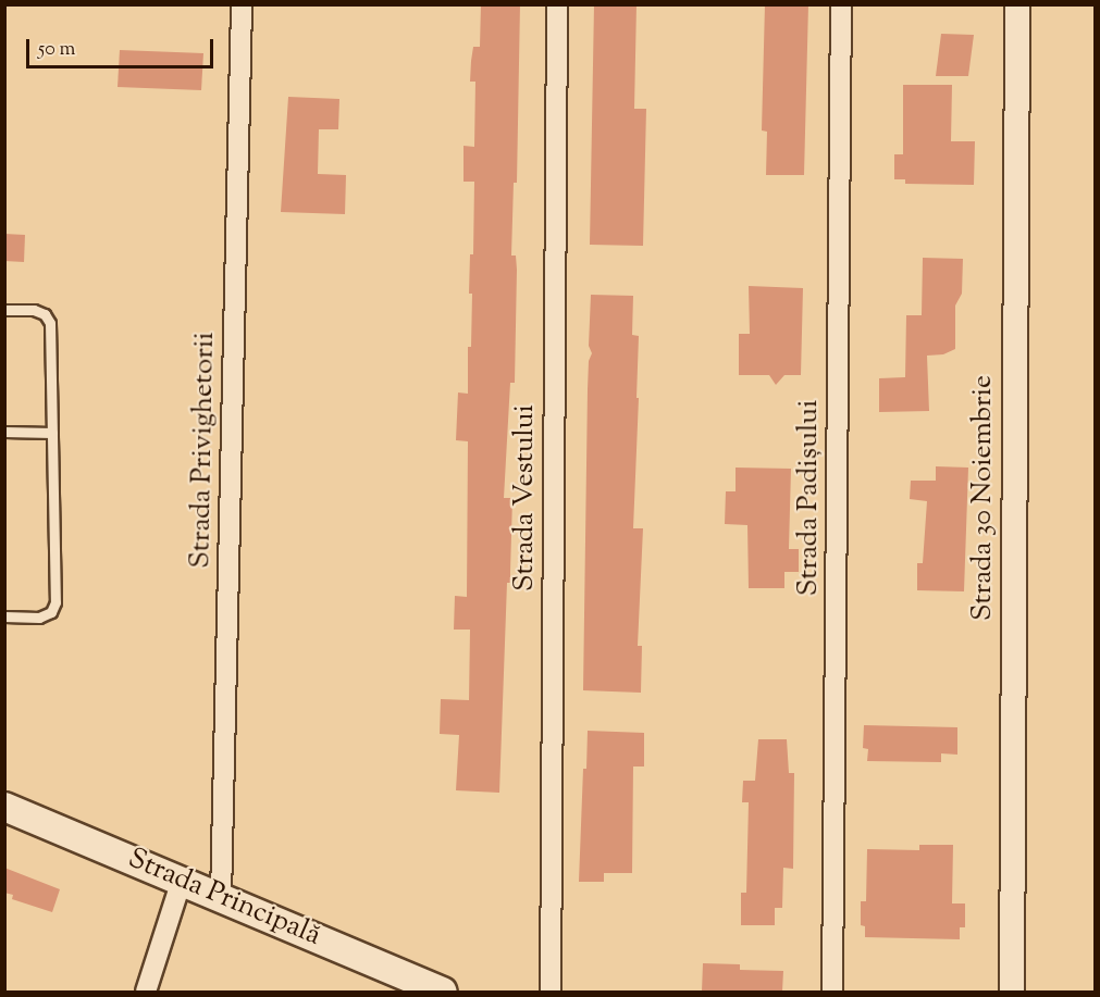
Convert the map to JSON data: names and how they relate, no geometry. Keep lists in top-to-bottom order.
{
  "streets": {
    "main road": ["Strada Principală"],
    "street": [
      "Strada Privighetorii",
      "Strada Vestului",
      "Strada Padișului",
      "Strada 30 Noiembrie"
    ]
  },
  "crossings": [
    ["Strada Privighetorii", "Strada Principală"]
  ],
  "scale_bar": "50 m"
}
